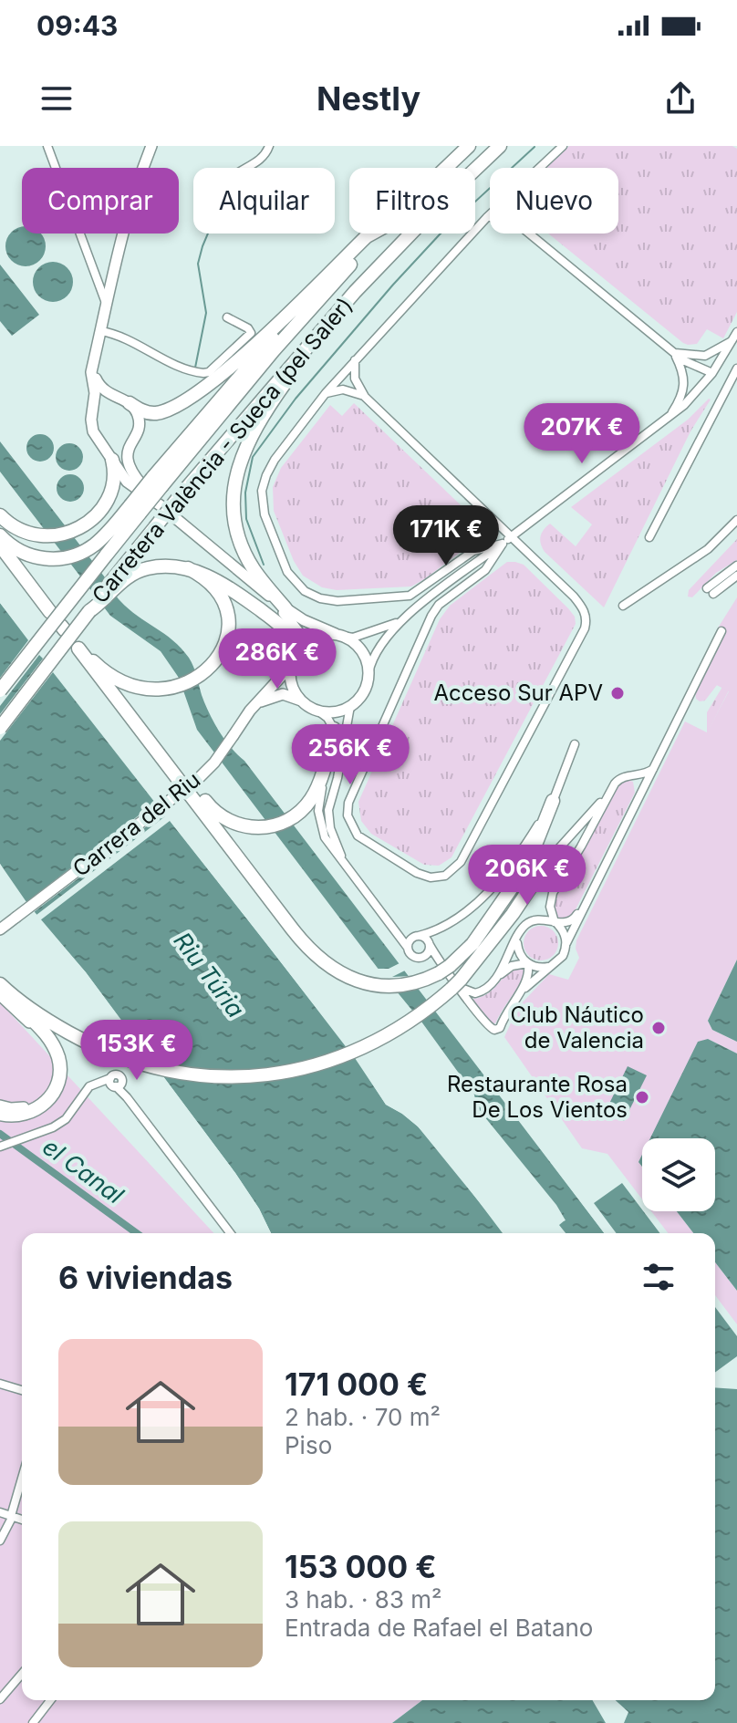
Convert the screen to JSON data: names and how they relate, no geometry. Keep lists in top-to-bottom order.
{
  "streets": {
    "highway": ["Carretera València - Sueca (pel Saler)"],
    "street": ["Carrera del Riu"]
  },
  "water": ["Riu Túria", "el Canal"],
  "places": ["Acceso Sur APV", "Club Náutico de Valencia", "Restaurante Rosa De Los Vientos"],
  "page": {
    "status": "09:43",
    "header": "Nestly",
    "chip": [
      "Comprar",
      "Alquilar",
      "Filtros",
      "Nuevo"
    ],
    "price": [
      "207K €",
      "171K €",
      "286K €",
      "256K €",
      "206K €",
      "153K €"
    ],
    "heading": "6 viviendas",
    "list": [
      {
        "name": "171 000 €",
        "note": "2 hab. · 70 m² · Piso"
      },
      {
        "name": "153 000 €",
        "note": "3 hab. · 83 m² · Entrada de Rafael el Batano"
      }
    ]
  }
}
